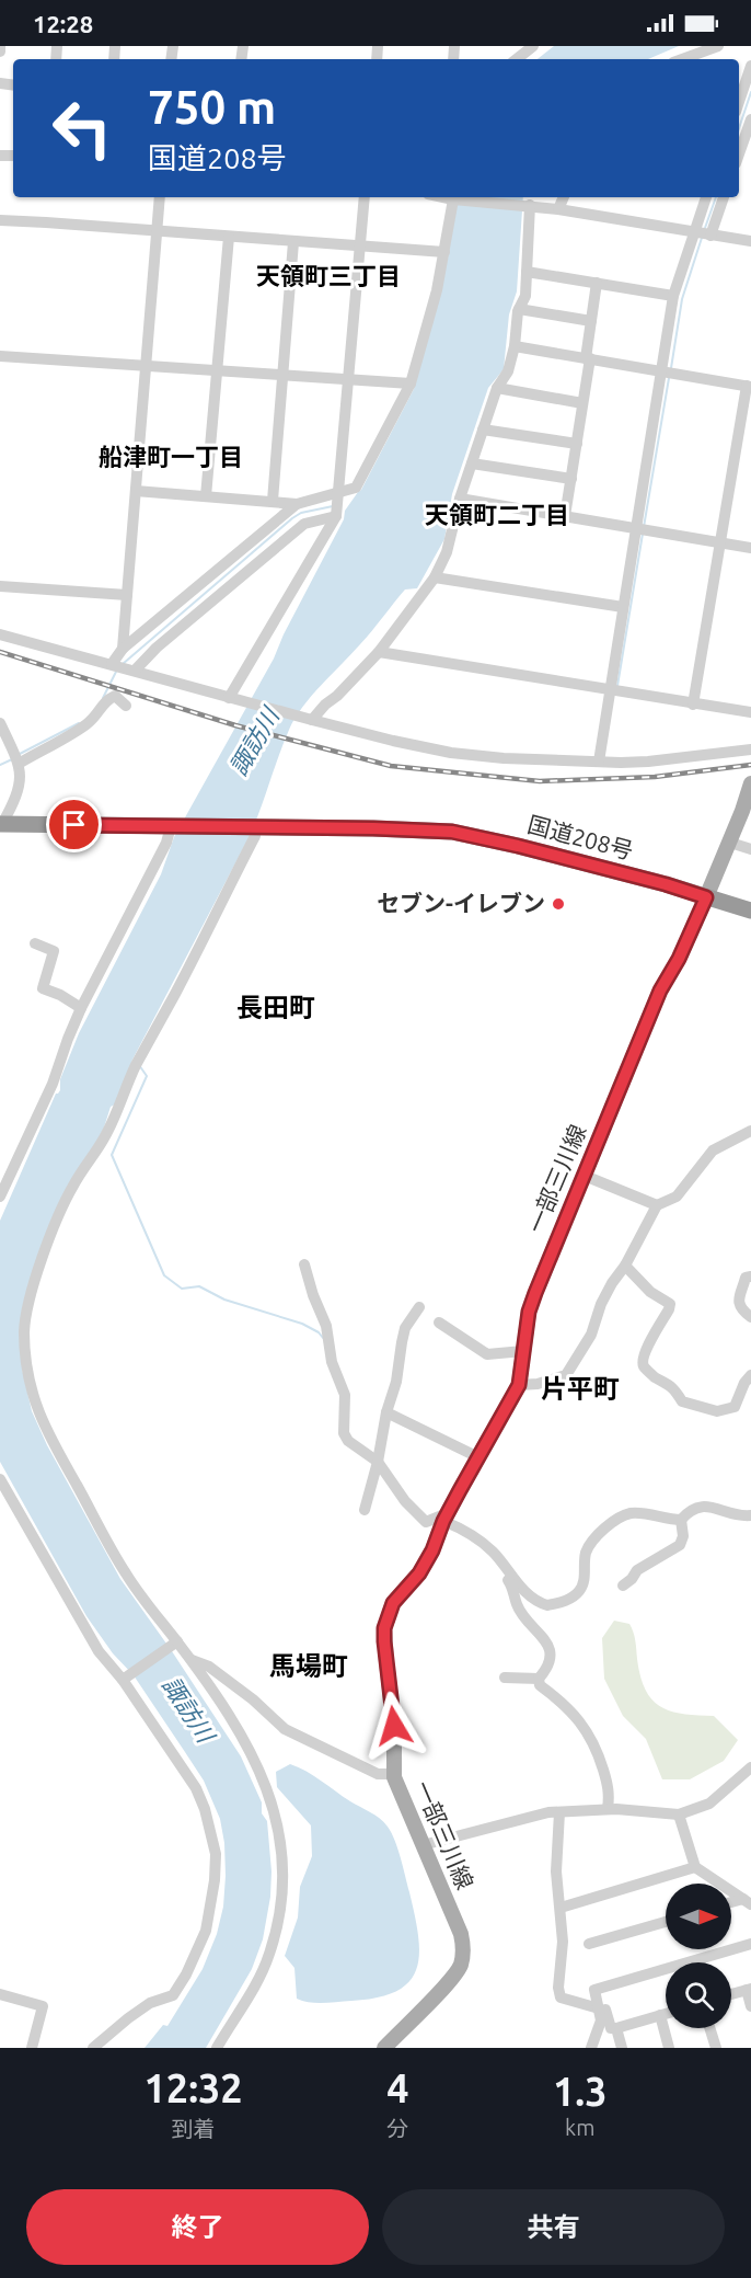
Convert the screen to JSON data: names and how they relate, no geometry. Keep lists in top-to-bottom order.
{
  "streets": {
    "highway": ["国道208号"],
    "main road": ["一部三川線"]
  },
  "crossings": [
    ["国道208号", "一部三川線"]
  ],
  "districts": [
    "天領町三丁目",
    "船津町一丁目",
    "天領町二丁目",
    "長田町",
    "片平町",
    "馬場町"
  ],
  "water": ["諏訪川"],
  "places": ["セブン-イレブン"],
  "north": "right",
  "page": {
    "status": "12:28",
    "turn": ["750 m", "国道208号"],
    "eta": [
      "12:32",
      "到着",
      "4",
      "分",
      "1.3",
      "km"
    ],
    "buttons": ["終了", "共有"]
  }
}
